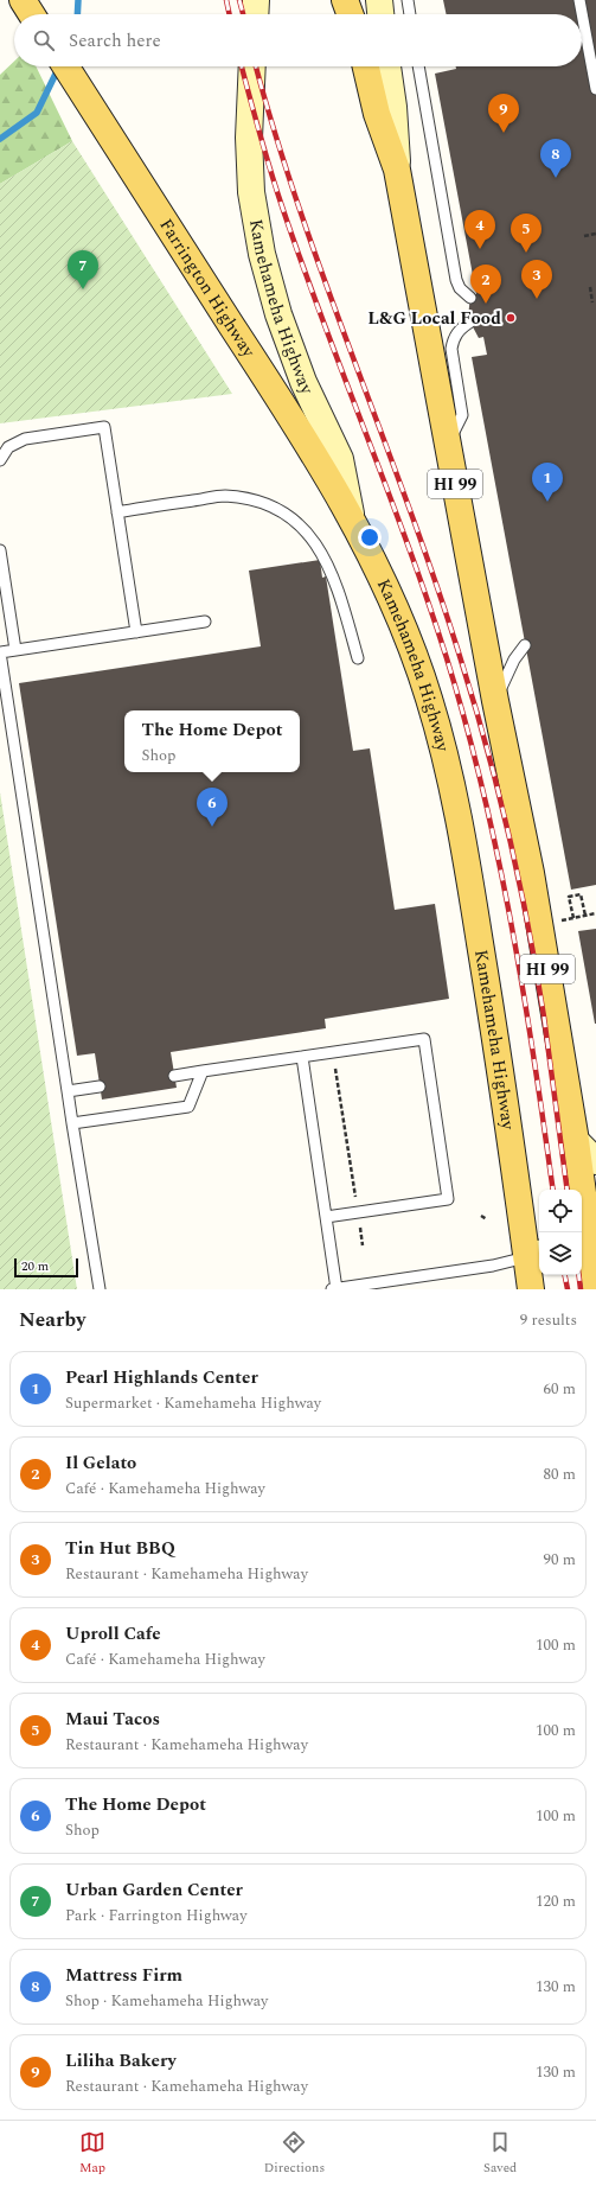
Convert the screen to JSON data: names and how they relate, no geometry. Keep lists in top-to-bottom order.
{
  "streets": {
    "main road": ["Farrington Highway", "Kamehameha Highway", "HI 99"]
  },
  "crossings": [
    ["Farrington Highway", "Kamehameha Highway"]
  ],
  "places": ["L&G Local Food"],
  "scale_bar": "20 m",
  "page": {
    "search": "Search here",
    "pins": [
      "9",
      "8",
      "4",
      "5",
      "7",
      "3",
      "2",
      "1",
      "6"
    ],
    "popup": ["The Home Depot", "Shop"],
    "scale": "20 m",
    "heading": ["Nearby", "9 results"],
    "list": [
      {
        "mark": "1",
        "name": "Pearl Highlands Center",
        "note": "Supermarket · Kamehameha Highway",
        "value": "60 m"
      },
      {
        "mark": "2",
        "name": "Il Gelato",
        "note": "Café · Kamehameha Highway",
        "value": "80 m"
      },
      {
        "mark": "3",
        "name": "Tin Hut BBQ",
        "note": "Restaurant · Kamehameha Highway",
        "value": "90 m"
      },
      {
        "mark": "4",
        "name": "Uproll Cafe",
        "note": "Café · Kamehameha Highway",
        "value": "100 m"
      },
      {
        "mark": "5",
        "name": "Maui Tacos",
        "note": "Restaurant · Kamehameha Highway",
        "value": "100 m"
      },
      {
        "mark": "6",
        "name": "The Home Depot",
        "note": "Shop",
        "value": "100 m"
      },
      {
        "mark": "7",
        "name": "Urban Garden Center",
        "note": "Park · Farrington Highway",
        "value": "120 m"
      },
      {
        "mark": "8",
        "name": "Mattress Firm",
        "note": "Shop · Kamehameha Highway",
        "value": "130 m"
      },
      {
        "mark": "9",
        "name": "Liliha Bakery",
        "note": "Restaurant · Kamehameha Highway",
        "value": "130 m"
      }
    ],
    "nav": ["Map", "Directions", "Saved"]
  }
}
